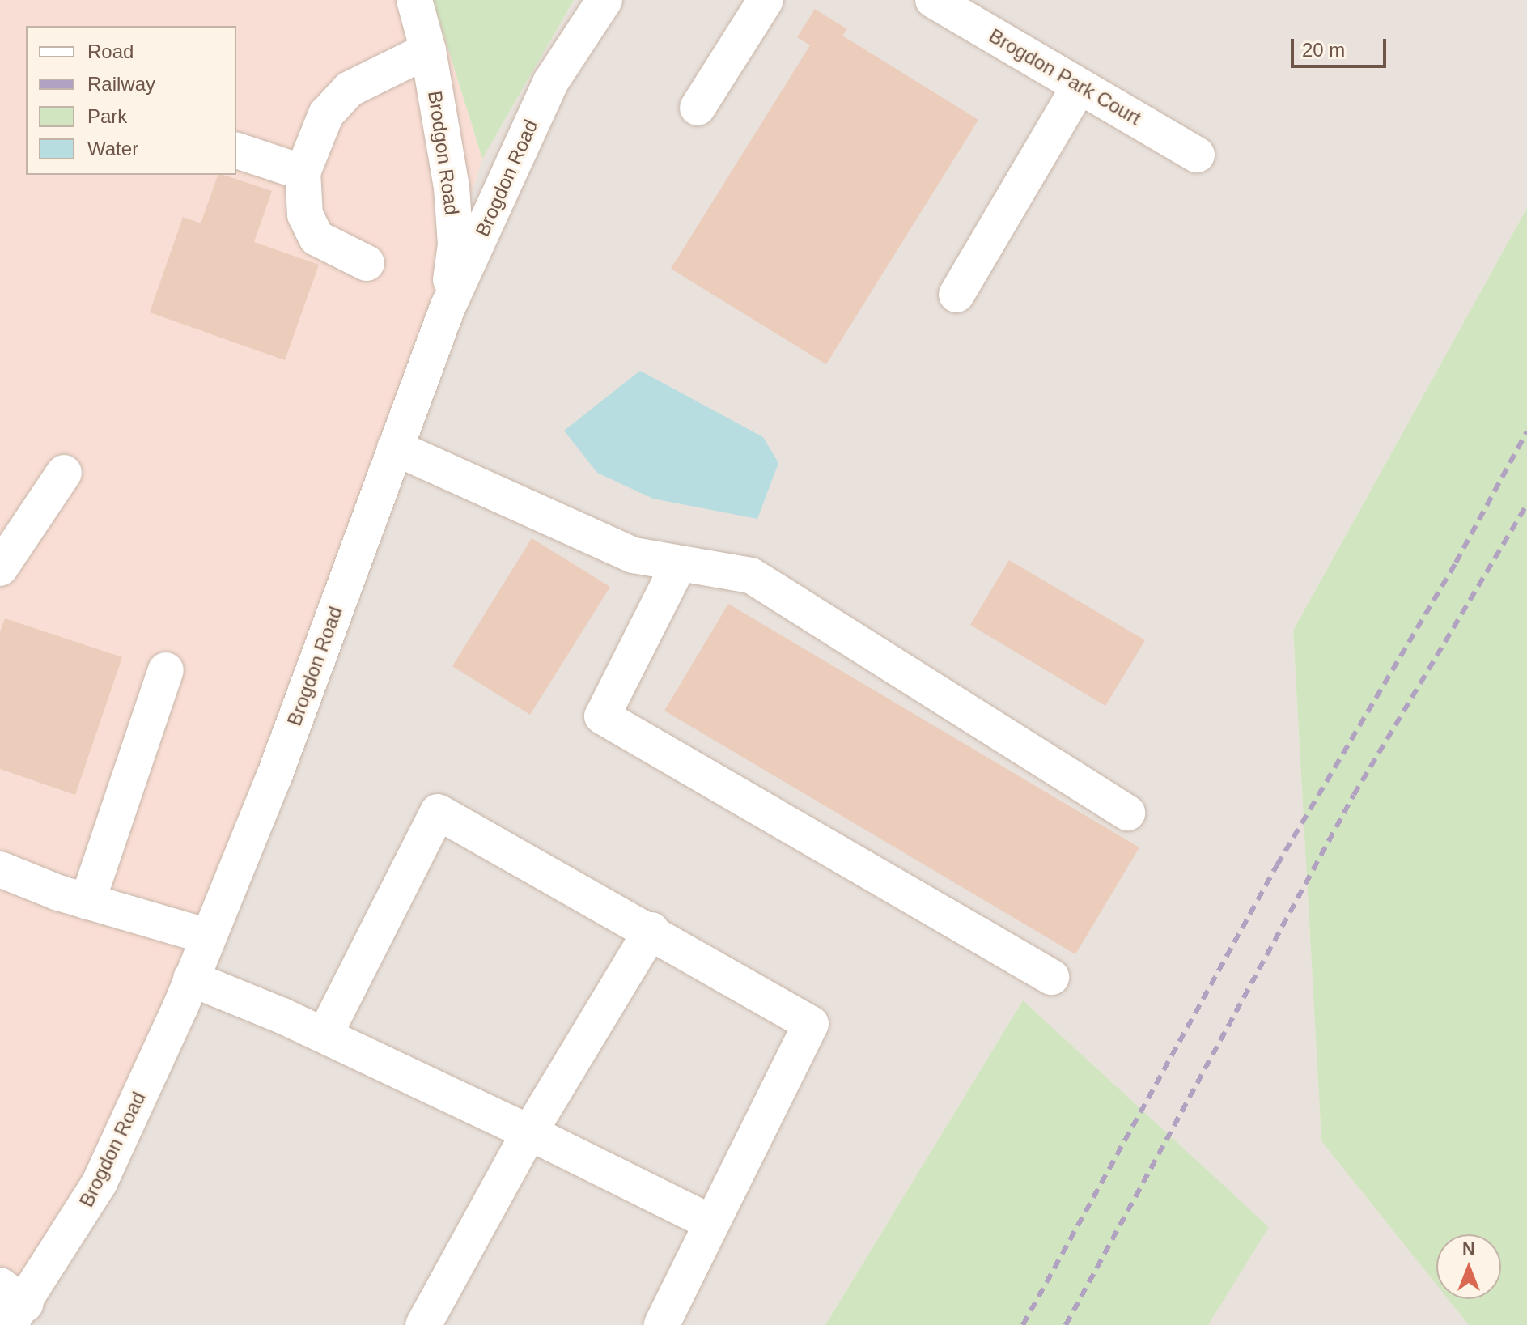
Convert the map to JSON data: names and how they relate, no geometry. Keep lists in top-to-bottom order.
{
  "streets": {
    "street": ["Brogdon Park Court", "Brodgon Road", "Brogdon Road"]
  },
  "crossings": [
    ["Brodgon Road", "Brogdon Road"]
  ],
  "legend": [
    "Road",
    "Railway",
    "Park",
    "Water"
  ],
  "scale_bar": "20 m",
  "north": "top"
}
